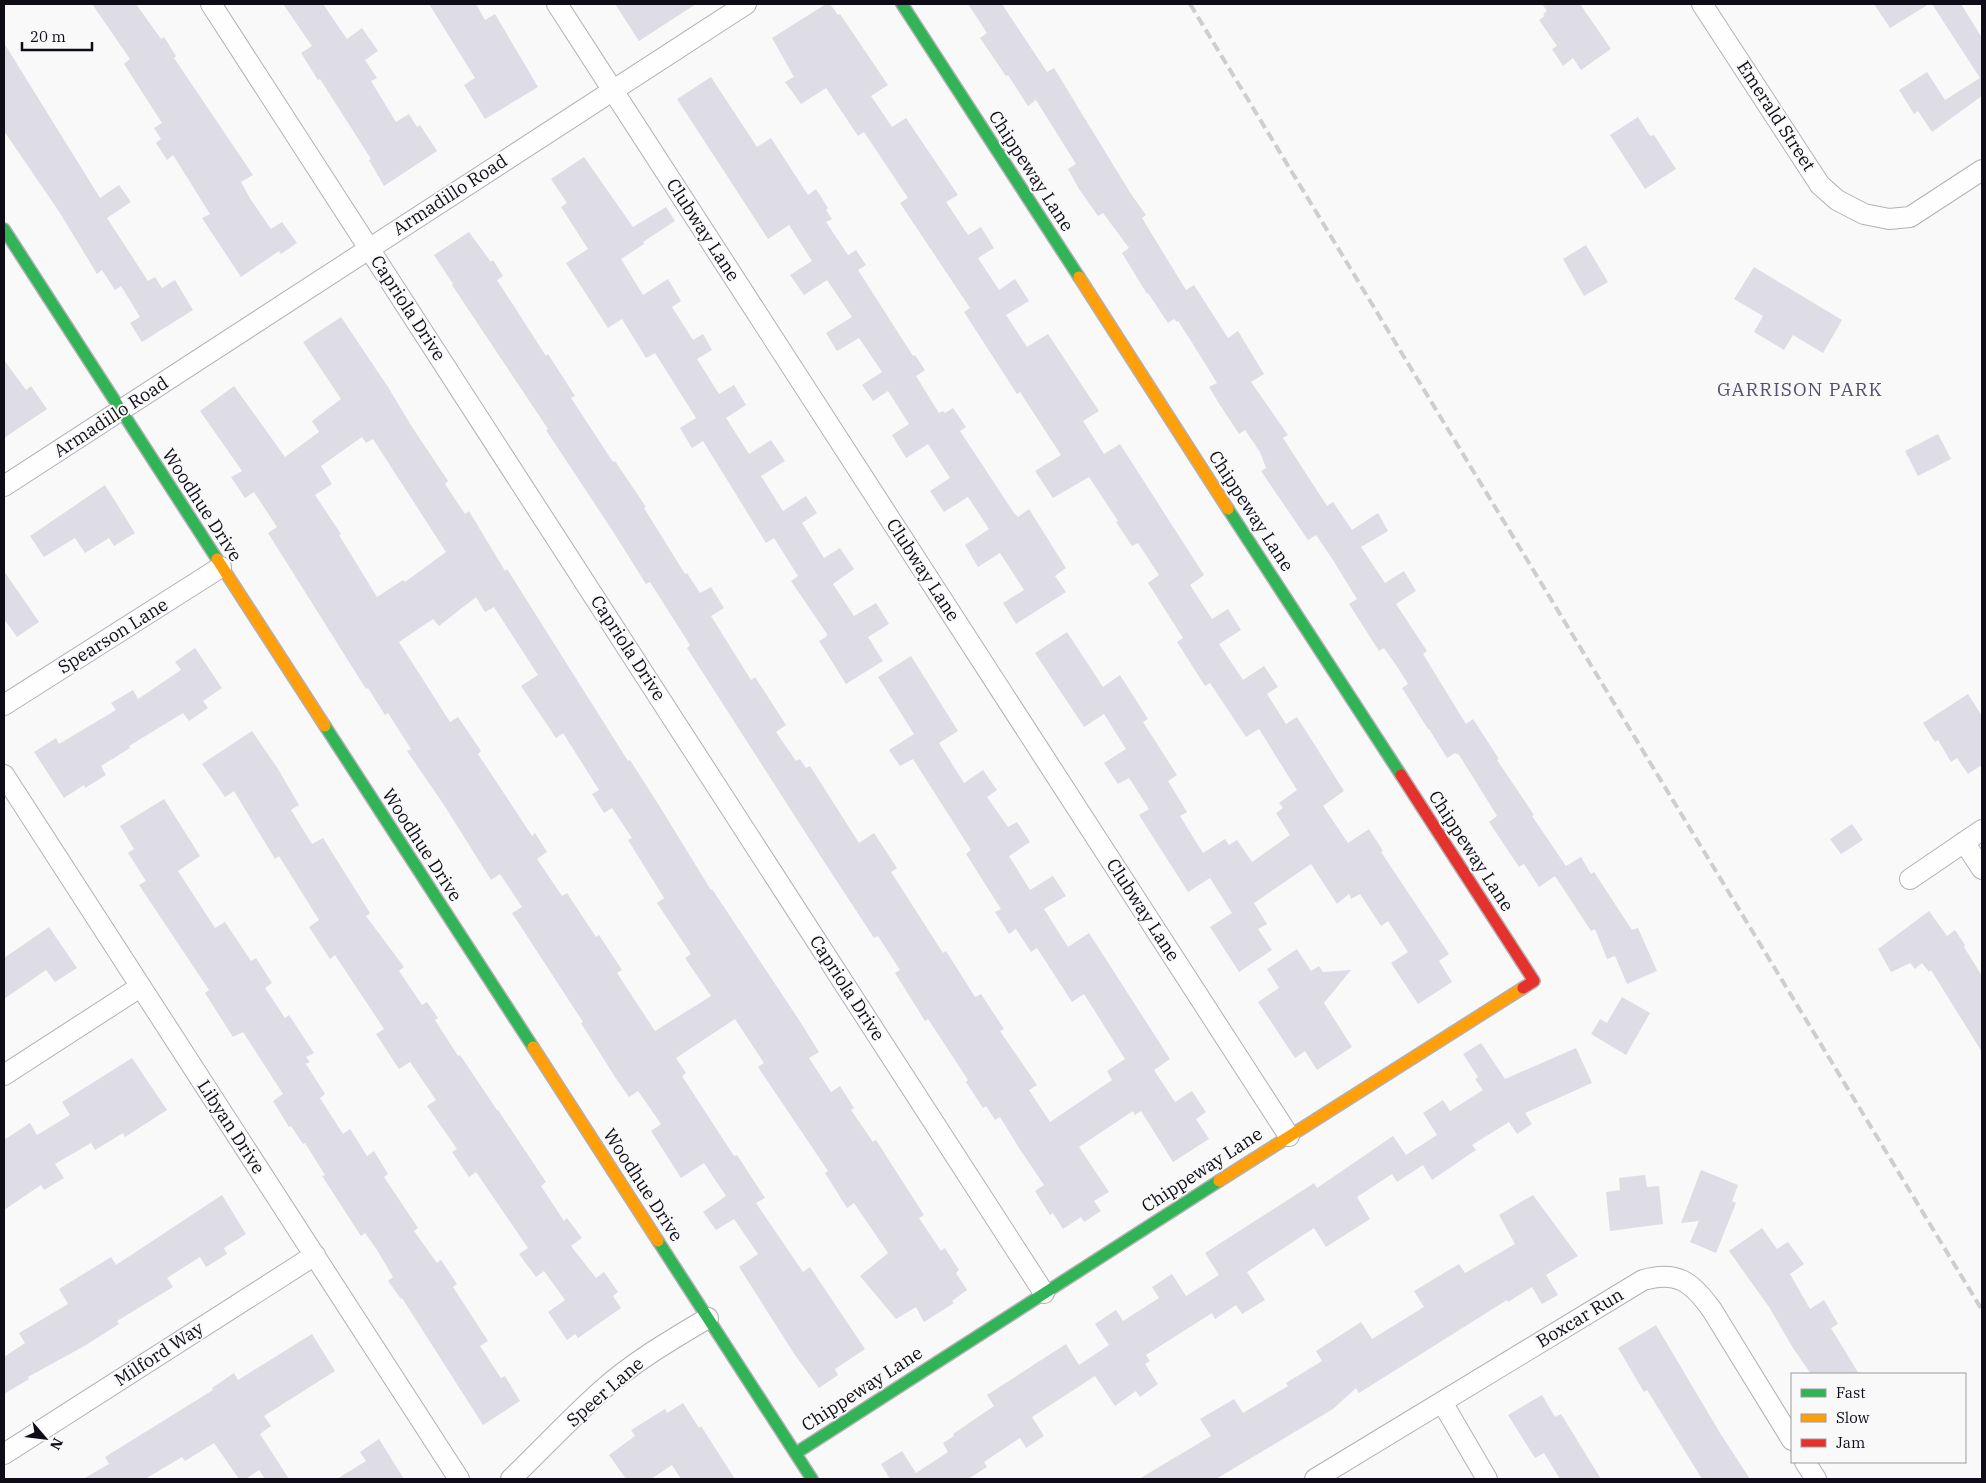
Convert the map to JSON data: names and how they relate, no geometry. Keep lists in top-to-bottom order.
{
  "streets": {
    "street": [
      "Emerald Street",
      "Chippeway Lane",
      "Armadillo Road",
      "Clubway Lane",
      "Capriola Drive",
      "Woodhue Drive",
      "Spearson Lane",
      "Libyan Drive",
      "Boxcar Run",
      "Milford Way",
      "Speer Lane"
    ]
  },
  "crossings": [
    ["Chippeway Lane", "Clubway Lane"],
    ["Chippeway Lane", "Capriola Drive"],
    ["Chippeway Lane", "Woodhue Drive"],
    ["Armadillo Road", "Clubway Lane"],
    ["Armadillo Road", "Capriola Drive"],
    ["Armadillo Road", "Woodhue Drive"],
    ["Woodhue Drive", "Spearson Lane"],
    ["Woodhue Drive", "Speer Lane"],
    ["Libyan Drive", "Milford Way"]
  ],
  "districts": ["GARRISON PARK"],
  "legend": ["Fast", "Slow", "Jam"],
  "scale_bar": "20 m",
  "north": "bottom right"
}
